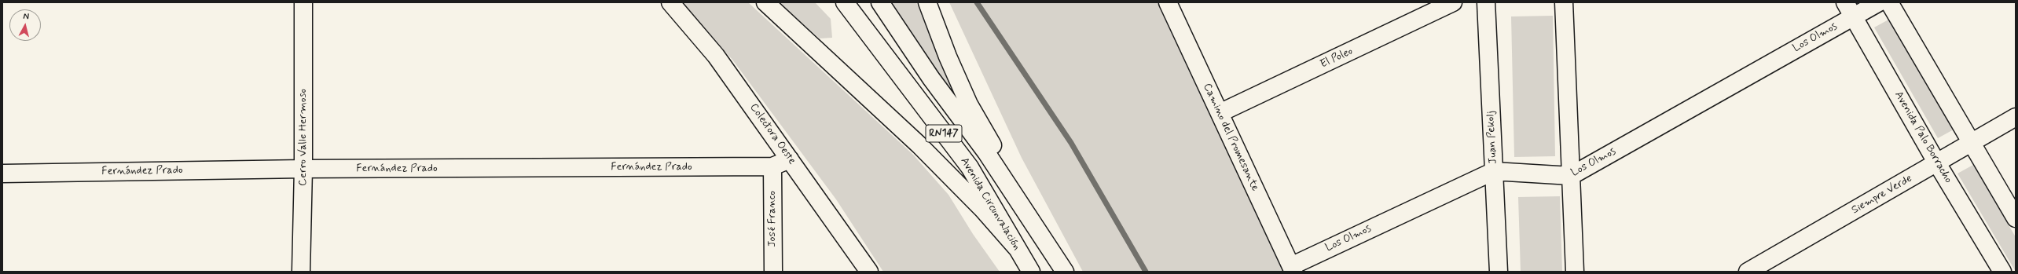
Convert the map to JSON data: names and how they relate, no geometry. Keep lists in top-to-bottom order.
{
  "streets": {
    "main road": [
      "Los Olmos",
      "El Poleo",
      "RN147",
      "Colectora Oeste",
      "Cerro Valle Hermoso",
      "Camino del Promesante",
      "Juan Pekolj",
      "Avenida Palo Borracho",
      "Fernández Prado",
      "Siempre Verde",
      "Avenida Circunvalación",
      "José Franco"
    ]
  },
  "crossings": [
    ["Los Olmos", "Camino del Promesante"],
    ["Los Olmos", "Juan Pekolj"],
    ["Los Olmos", "Avenida Palo Borracho"],
    ["El Poleo", "Camino del Promesante"],
    ["Colectora Oeste", "Fernández Prado"],
    ["Cerro Valle Hermoso", "Fernández Prado"],
    ["Avenida Palo Borracho", "Siempre Verde"],
    ["Fernández Prado", "José Franco"]
  ],
  "north": "top"
}
